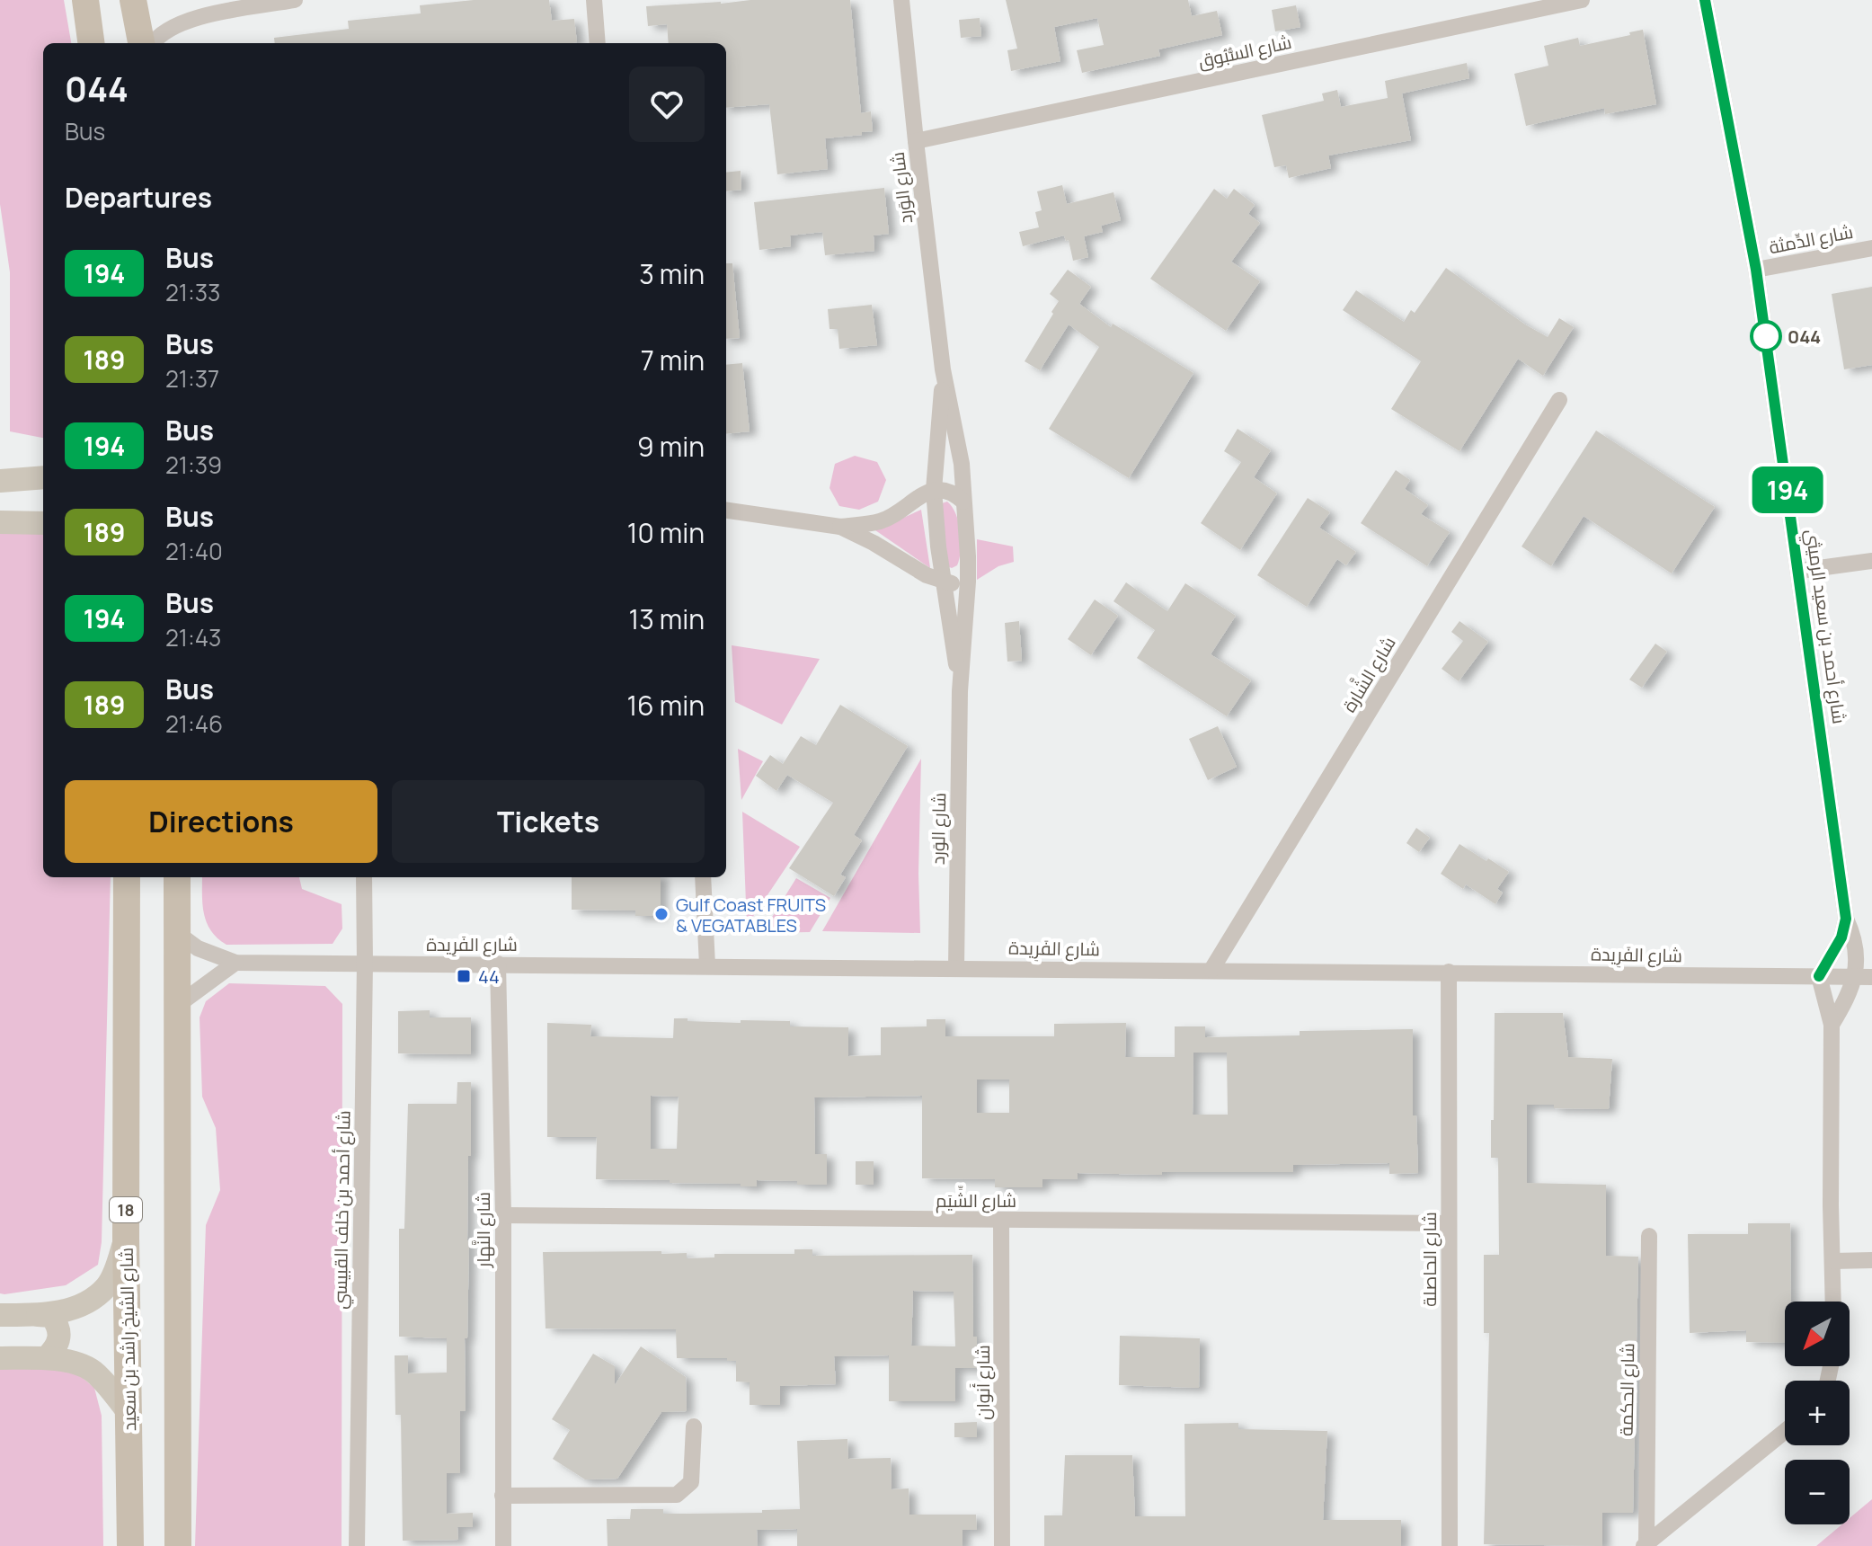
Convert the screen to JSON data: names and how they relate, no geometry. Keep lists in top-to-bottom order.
{
  "streets": {
    "main road": ["18", "شارع الشيخ راشد بن سعيد"],
    "street": [
      "شارع السُّبُوق",
      "شارع الوَرد",
      "شارع الدِّمثة",
      "شارع أحمد بن سعيد الرميثي",
      "شارع الشَّارة",
      "شارع الفَرِيدة",
      "شارع الشِّيَم",
      "شارع أحمد بن خلف القبيسي",
      "شارع النَّهار",
      "شارع الحاصلة",
      "شارع أَنوان",
      "شارع الحكمة"
    ]
  },
  "crossings": [
    ["شارع السُّبُوق", "شارع الوَرد"],
    ["شارع الوَرد", "شارع الفَرِيدة"],
    ["شارع الدِّمثة", "شارع أحمد بن سعيد الرميثي"],
    ["شارع أحمد بن سعيد الرميثي", "شارع الفَرِيدة"],
    ["شارع الشَّارة", "شارع الفَرِيدة"],
    ["شارع الفَرِيدة", "شارع أحمد بن خلف القبيسي"],
    ["شارع الفَرِيدة", "شارع النَّهار"],
    ["شارع الفَرِيدة", "شارع الحاصلة"],
    ["شارع الشِّيَم", "شارع النَّهار"],
    ["شارع الشِّيَم", "شارع الحاصلة"],
    ["شارع الشِّيَم", "شارع أَنوان"]
  ],
  "places": {
    "other": ["044", "Gulf Coast FRUITS & VEGATABLES"],
    "transit": ["44"]
  },
  "lines": ["bus line 194"],
  "north": "bottom left",
  "page": {
    "on_map": "194",
    "heading": [
      ["044", "Bus"],
      "Departures"
    ],
    "list": [
      {
        "mark": "194",
        "name": "Bus",
        "note": "21:33",
        "value": "3 min"
      },
      {
        "mark": "189",
        "name": "Bus",
        "note": "21:37",
        "value": "7 min"
      },
      {
        "mark": "194",
        "name": "Bus",
        "note": "21:39",
        "value": "9 min"
      },
      {
        "mark": "189",
        "name": "Bus",
        "note": "21:40",
        "value": "10 min"
      },
      {
        "mark": "194",
        "name": "Bus",
        "note": "21:43",
        "value": "13 min"
      },
      {
        "mark": "189",
        "name": "Bus",
        "note": "21:46",
        "value": "16 min"
      }
    ],
    "buttons": ["Directions", "Tickets"],
    "map_buttons": ["+", "−"]
  }
}
